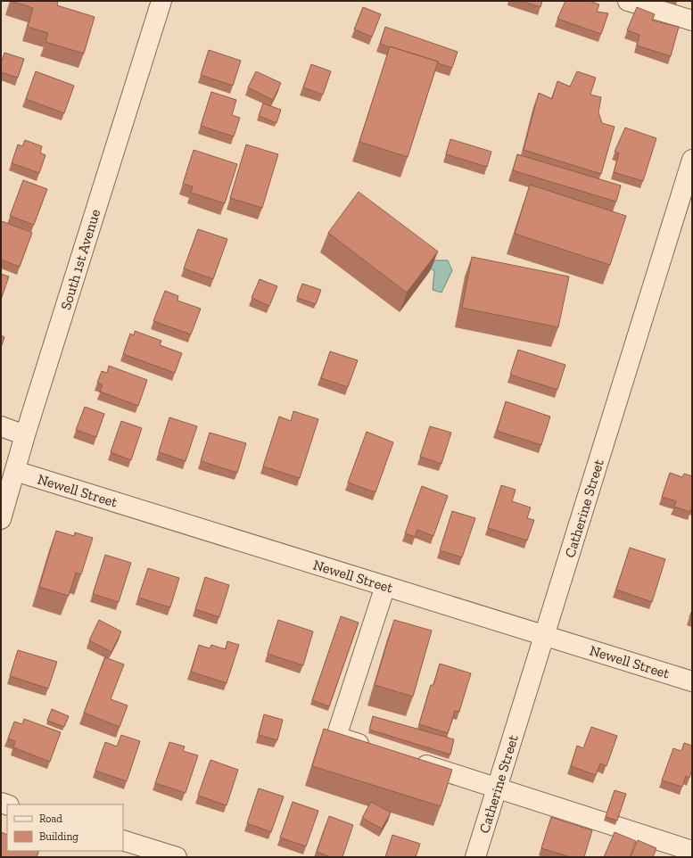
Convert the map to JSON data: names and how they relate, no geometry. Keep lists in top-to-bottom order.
{
  "streets": {
    "street": ["South 1st Avenue", "Newell Street", "Catherine Street"]
  },
  "crossings": [
    ["South 1st Avenue", "Newell Street"],
    ["Newell Street", "Catherine Street"]
  ],
  "legend": ["Road", "Building"]
}
